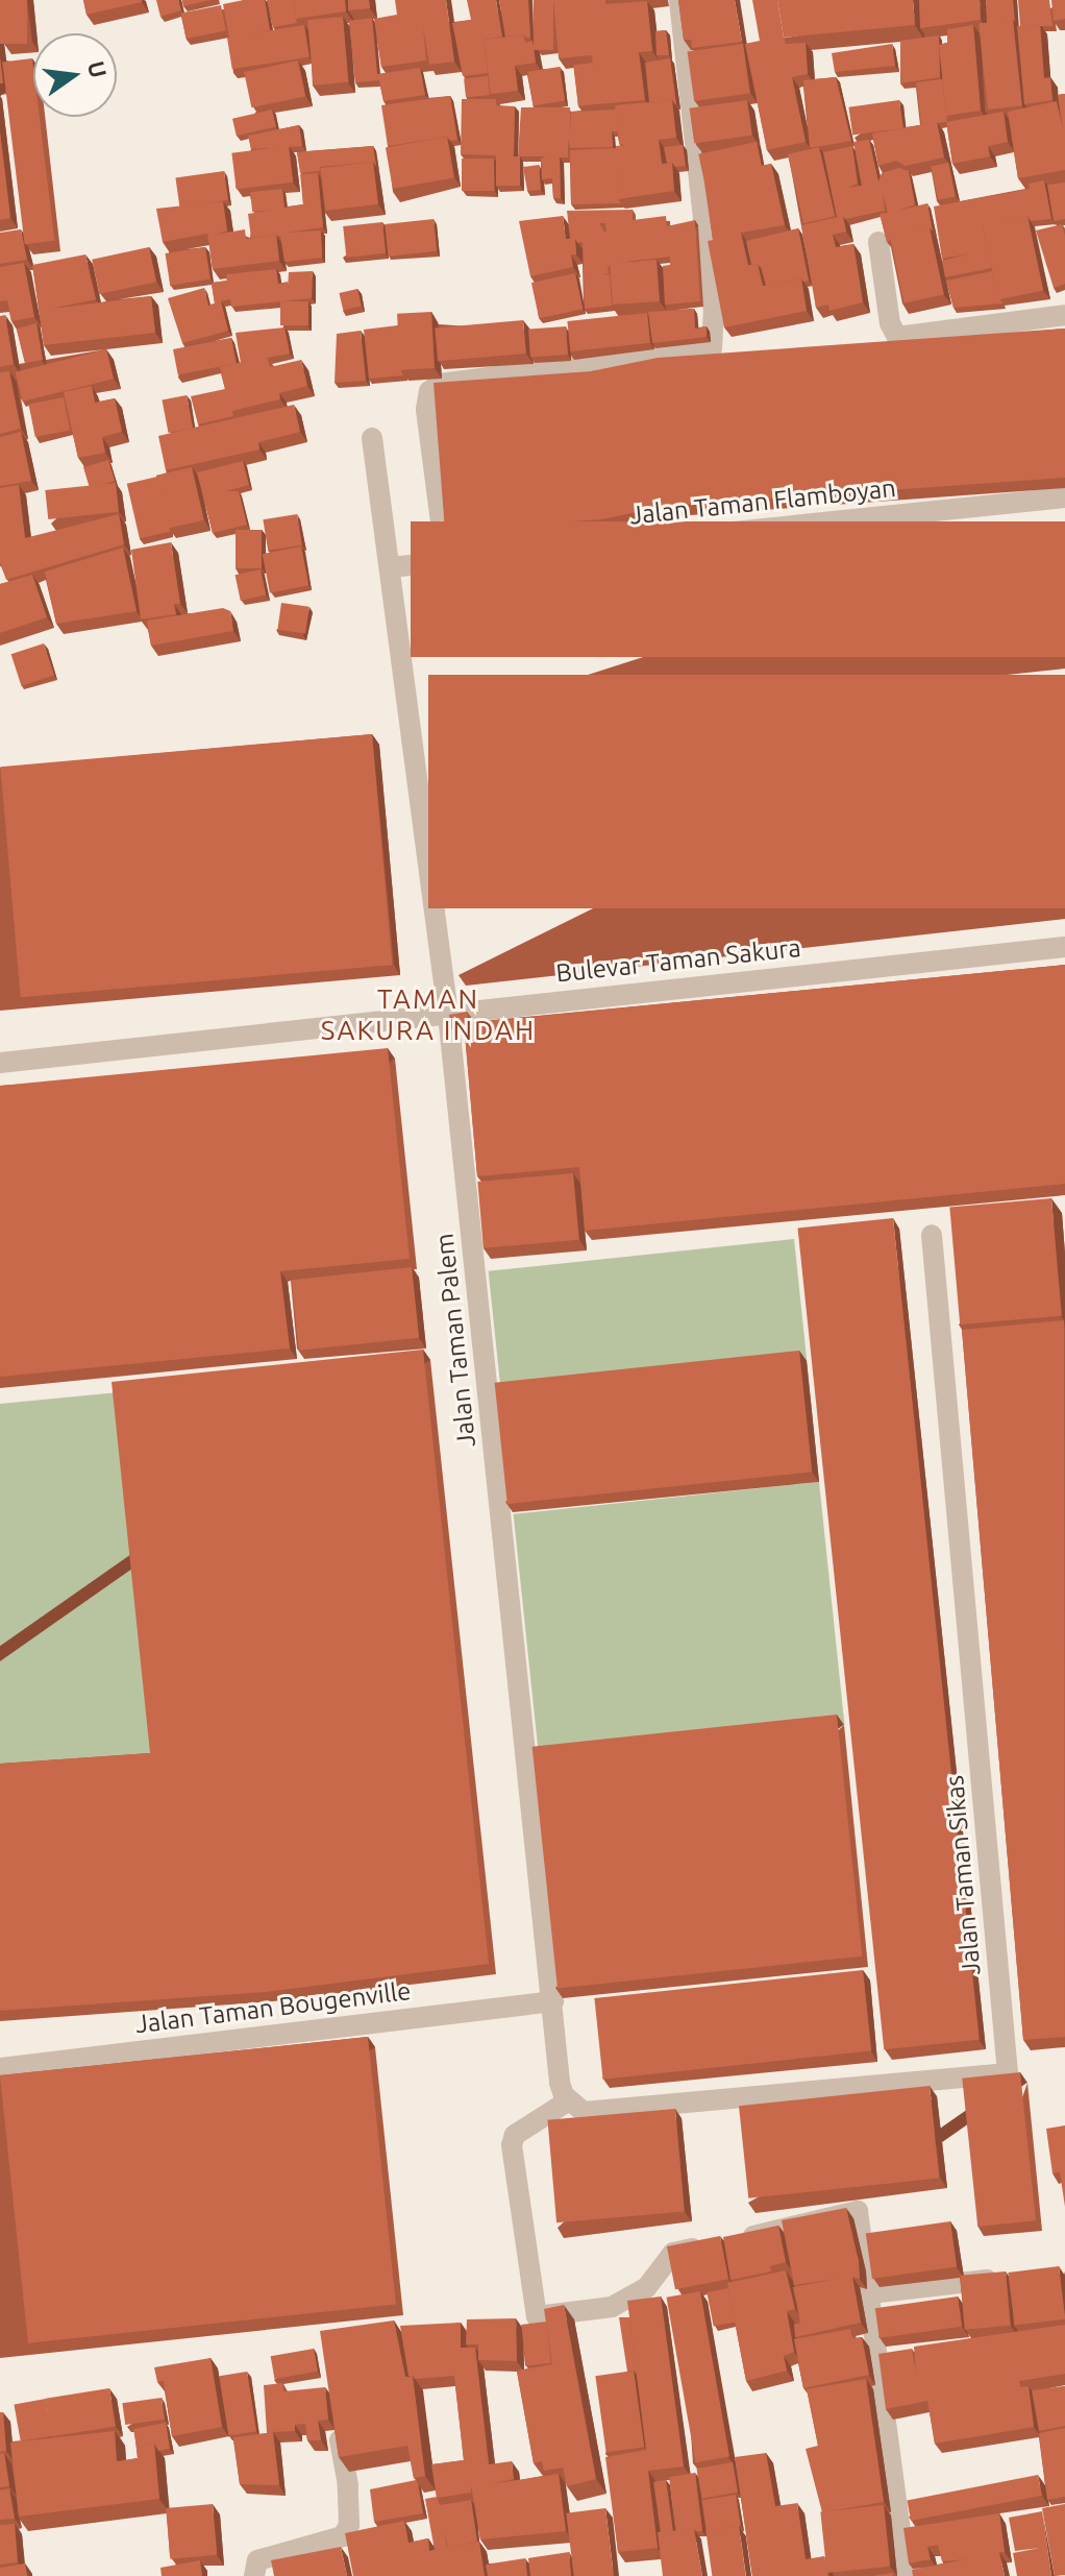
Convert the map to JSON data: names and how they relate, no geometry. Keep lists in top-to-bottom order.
{
  "streets": {
    "street": [
      "Jalan Taman Flamboyan",
      "Bulevar Taman Sakura",
      "Jalan Taman Palem",
      "Jalan Taman Sikas",
      "Jalan Taman Bougenville"
    ]
  },
  "crossings": [
    ["Jalan Taman Flamboyan", "Jalan Taman Palem"],
    ["Bulevar Taman Sakura", "Jalan Taman Palem"],
    ["Jalan Taman Palem", "Jalan Taman Sikas"],
    ["Jalan Taman Palem", "Jalan Taman Bougenville"]
  ],
  "districts": ["TAMAN SAKURA INDAH"],
  "north": "right"
}
